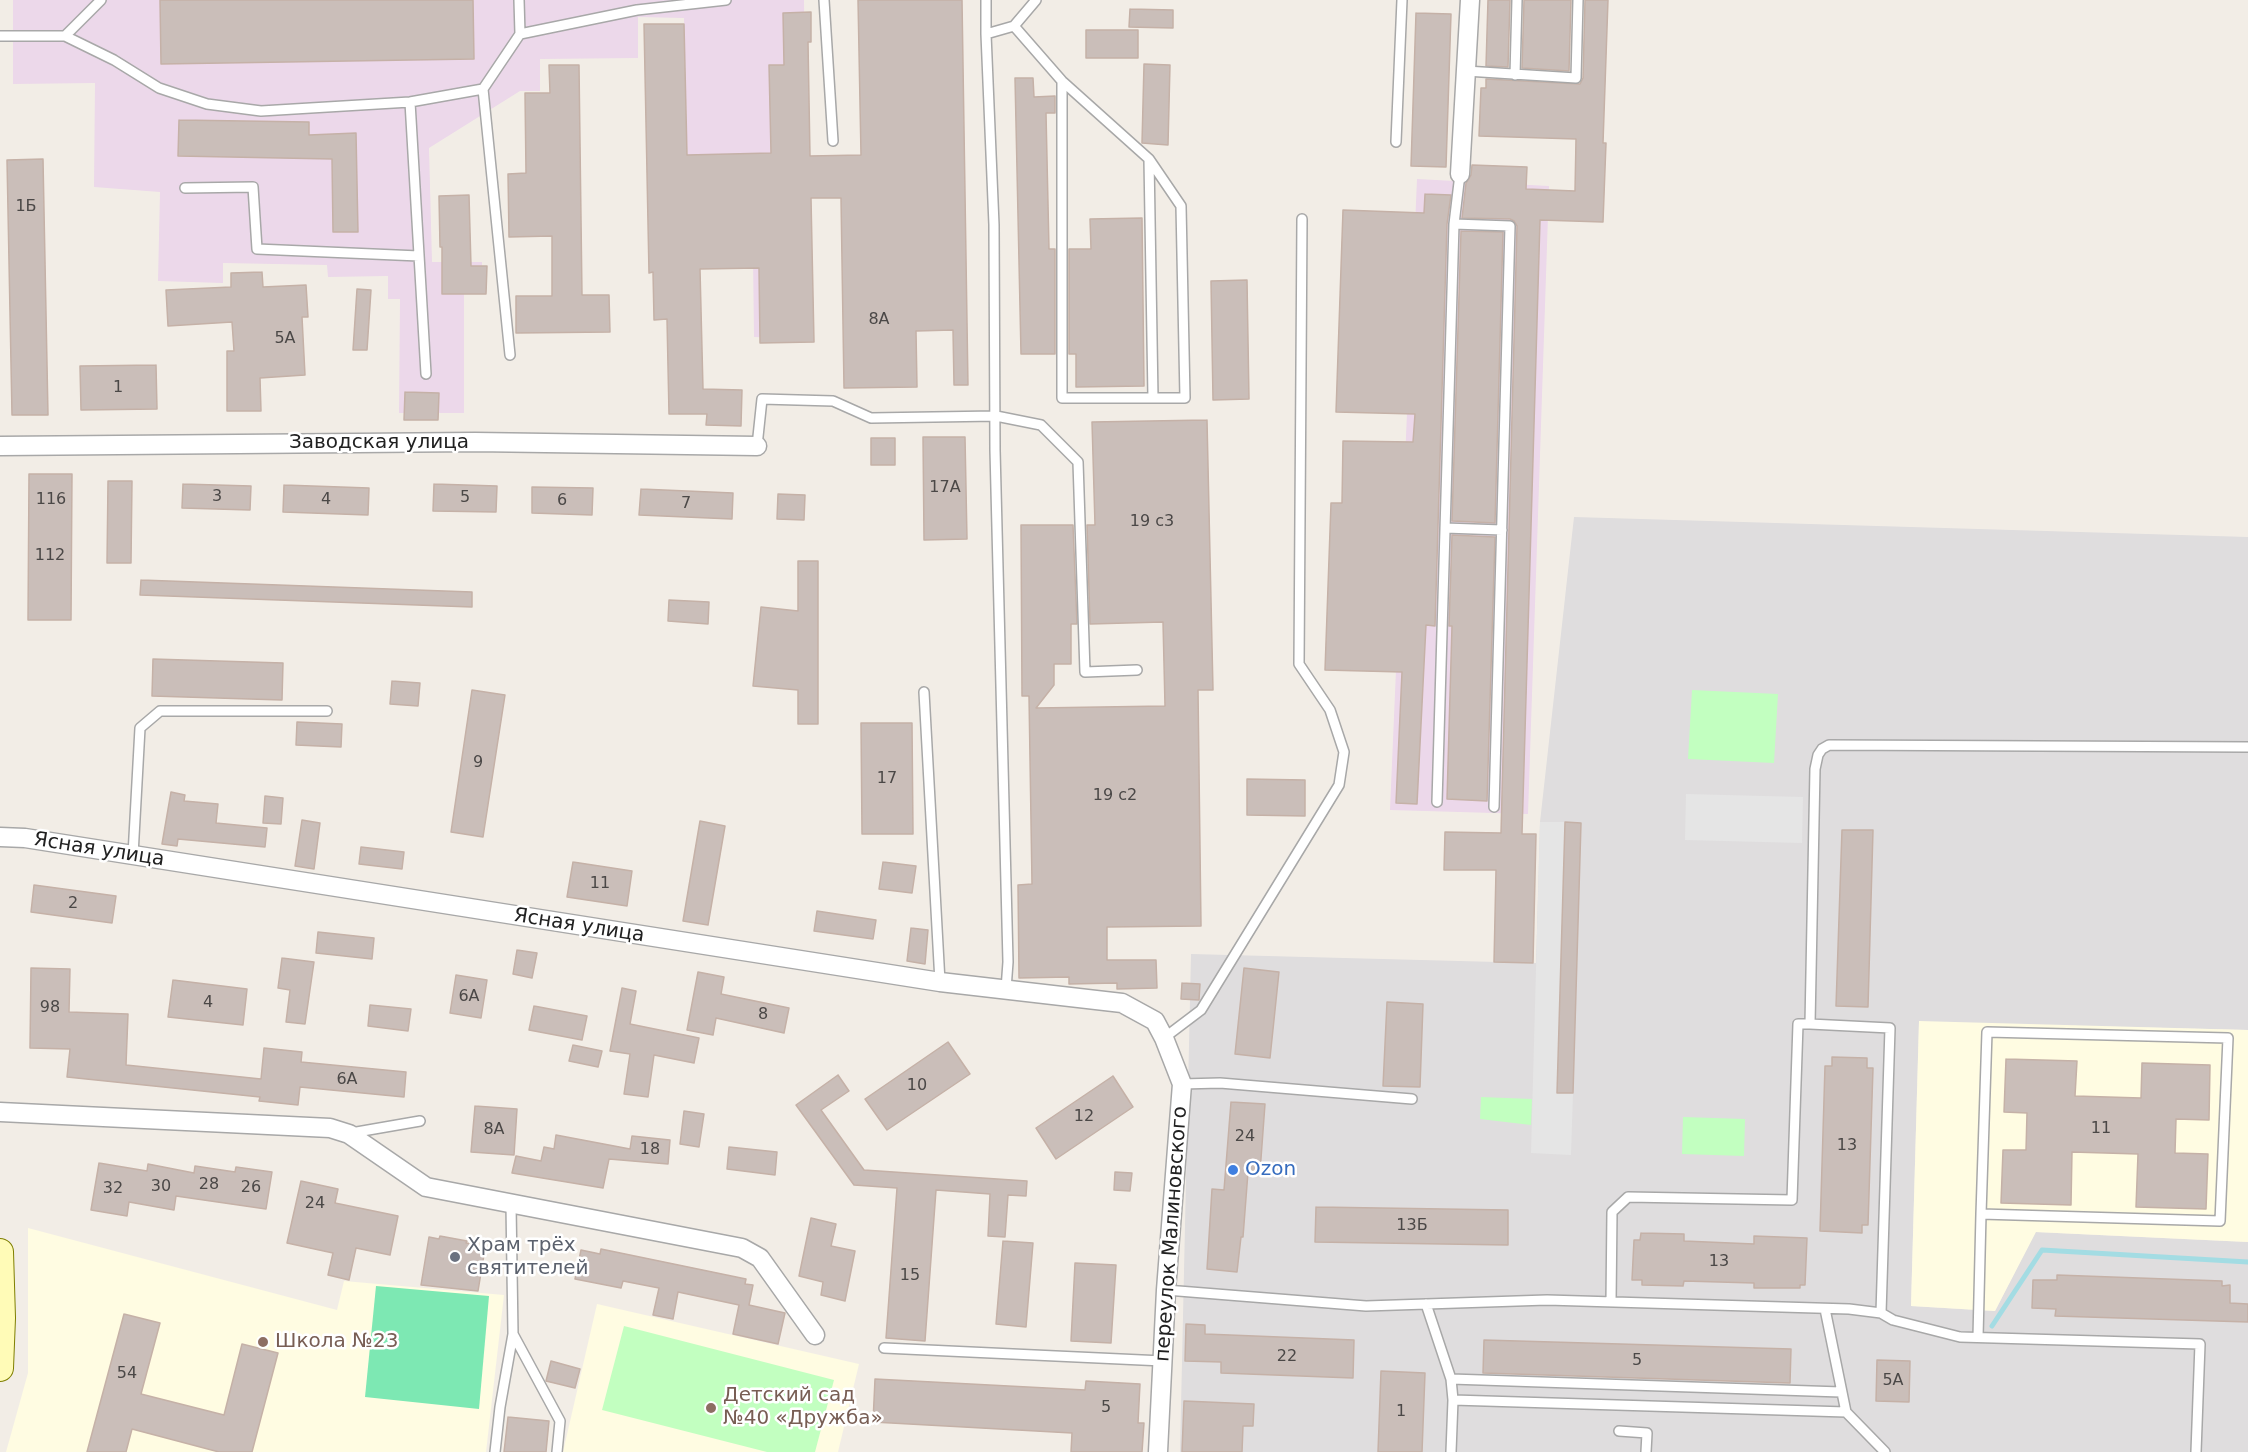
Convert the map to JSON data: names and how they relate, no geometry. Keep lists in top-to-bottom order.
{
  "streets": {
    "street": ["Заводская улица", "Ясная улица", "переулок Малиновского"]
  },
  "crossings": [
    ["Ясная улица", "переулок Малиновского"]
  ],
  "places": [
    "Ozon",
    "Храм трёх святителей",
    "Школа №23",
    "Детский сад №40 «Дружба»"
  ],
  "house_numbers": [
    "1Б",
    "8А",
    "5А",
    "1",
    "17А",
    "3",
    "5",
    "116",
    "4",
    "6",
    "7",
    "19 с3",
    "112",
    "9",
    "17",
    "19 с2",
    "11",
    "2",
    "6А",
    "4",
    "98",
    "8",
    "6А",
    "10",
    "12",
    "11",
    "8А",
    "24",
    "13",
    "18",
    "28",
    "30",
    "26",
    "32",
    "24",
    "13Б",
    "13",
    "15",
    "22",
    "5",
    "54",
    "5А",
    "5",
    "1"
  ]
}
